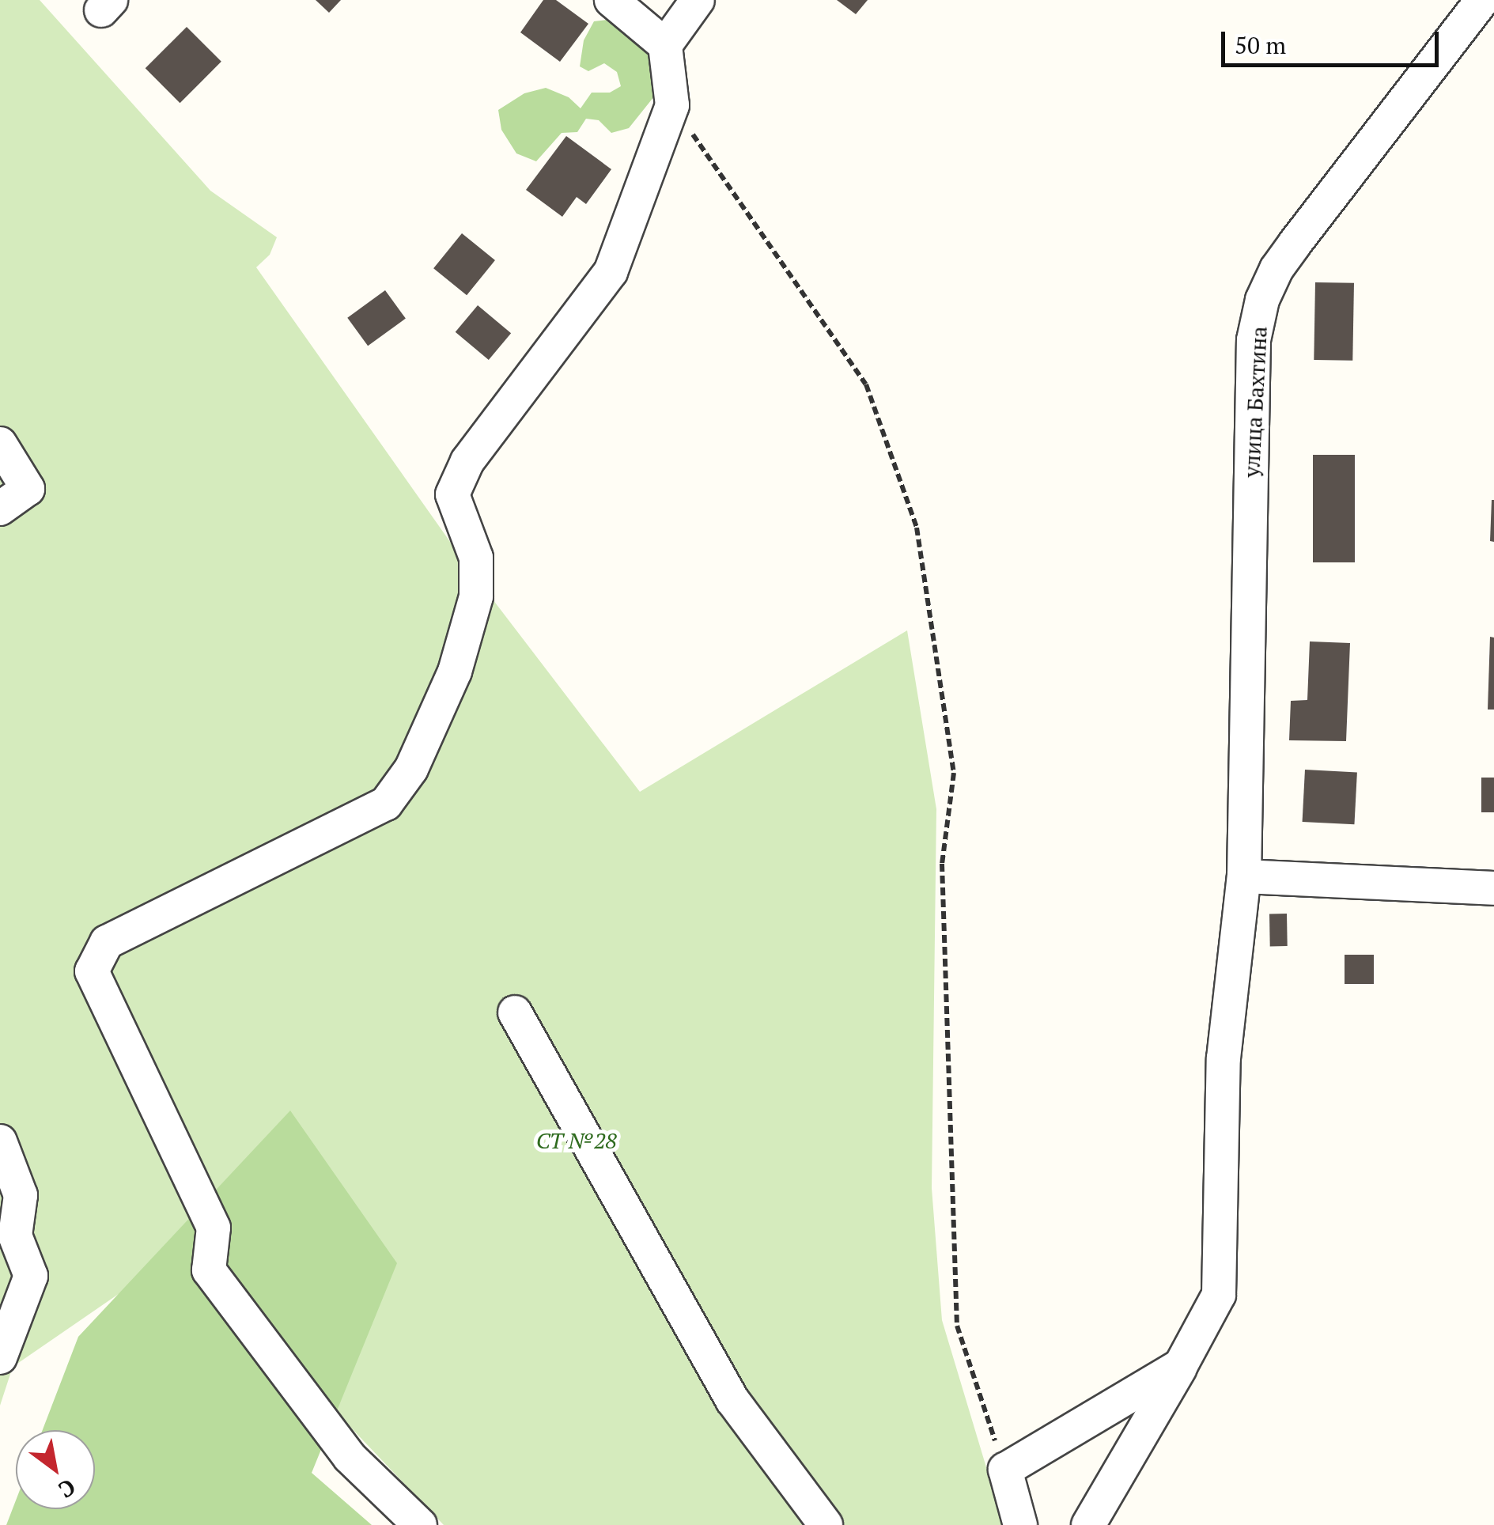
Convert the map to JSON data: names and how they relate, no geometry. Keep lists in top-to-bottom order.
{
  "streets": {
    "street": ["улица Бахтина"]
  },
  "parks": ["СТ №28"],
  "scale_bar": "50 m",
  "north": "bottom right"
}
